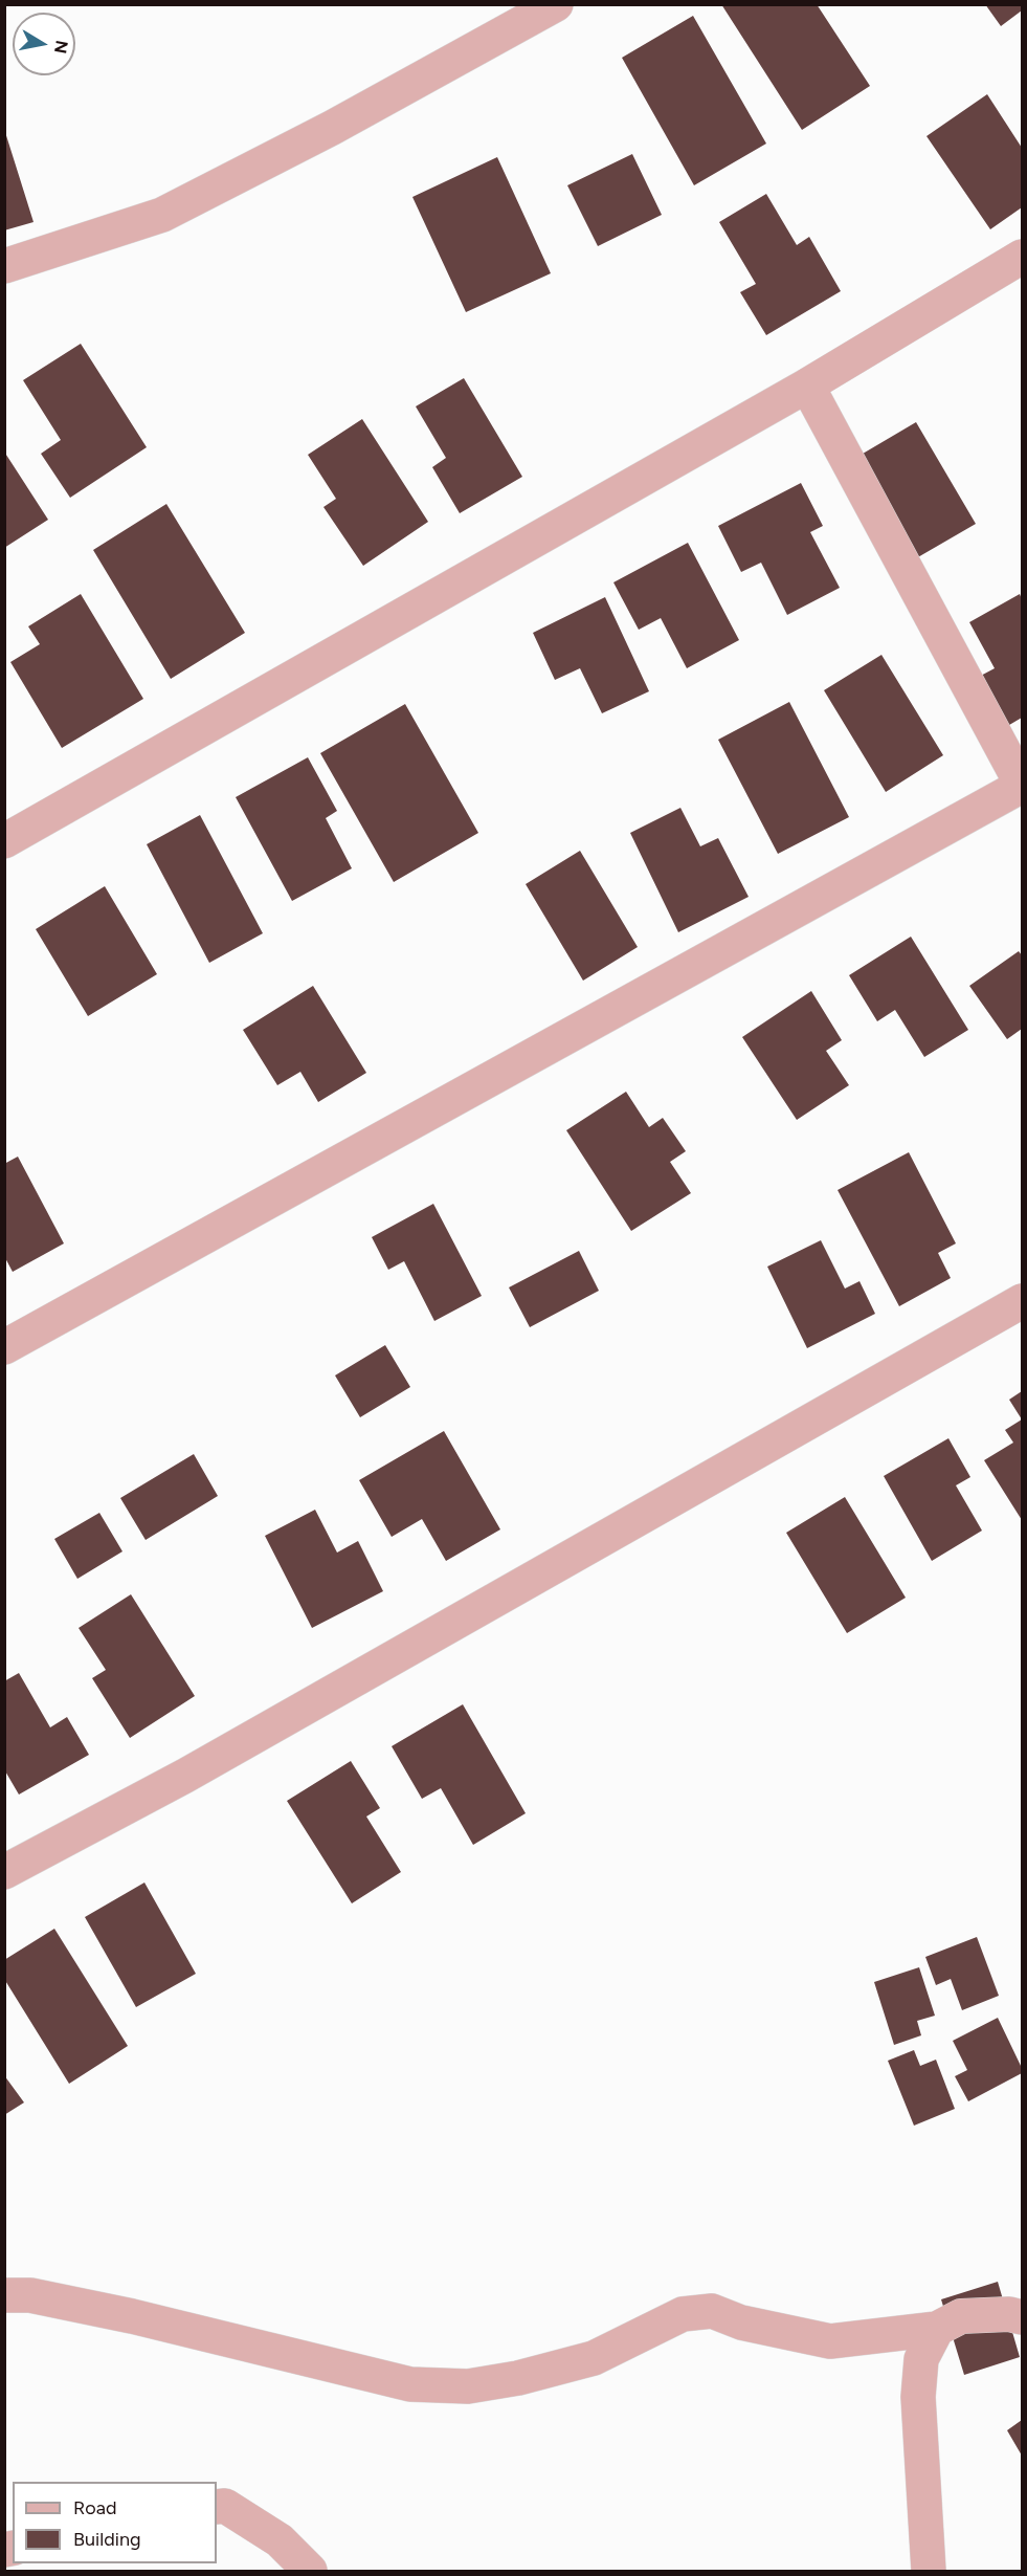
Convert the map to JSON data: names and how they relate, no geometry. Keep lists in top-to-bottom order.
{
  "legend": ["Road", "Building"],
  "north": "right"
}
